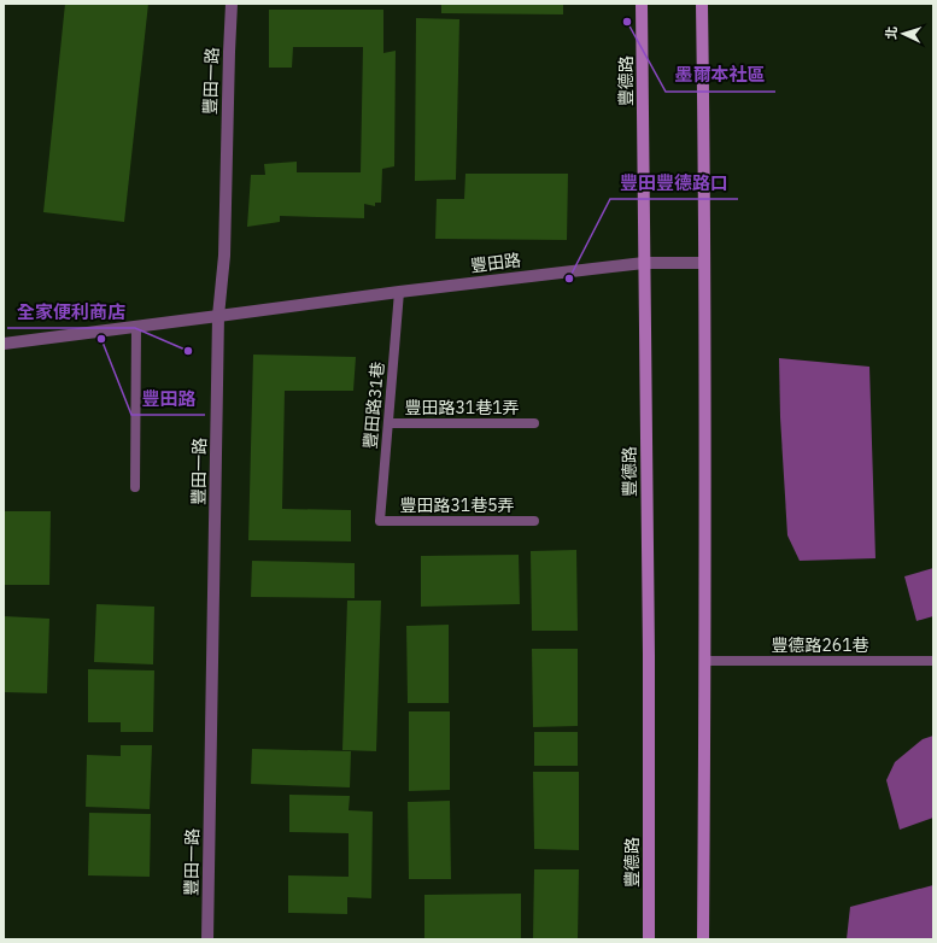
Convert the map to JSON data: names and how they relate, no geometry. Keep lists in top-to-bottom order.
{
  "streets": {
    "main road": ["豐德路"],
    "street": ["豐田一路", "豐田路"],
    "lane": [
      "豐田路31巷",
      "豐田路31巷1弄",
      "豐田路31巷5弄",
      "豐德路261巷"
    ]
  },
  "crossings": [
    ["豐田一路", "豐田路"],
    ["豐德路", "豐田路"],
    ["豐田路", "豐田路31巷"],
    ["豐田路31巷", "豐田路31巷1弄"],
    ["豐田路31巷", "豐田路31巷5弄"]
  ],
  "places": [
    "墨爾本社區",
    "豐田豐德路口",
    "豐田路",
    "全家便利商店"
  ],
  "north": "left"
}
